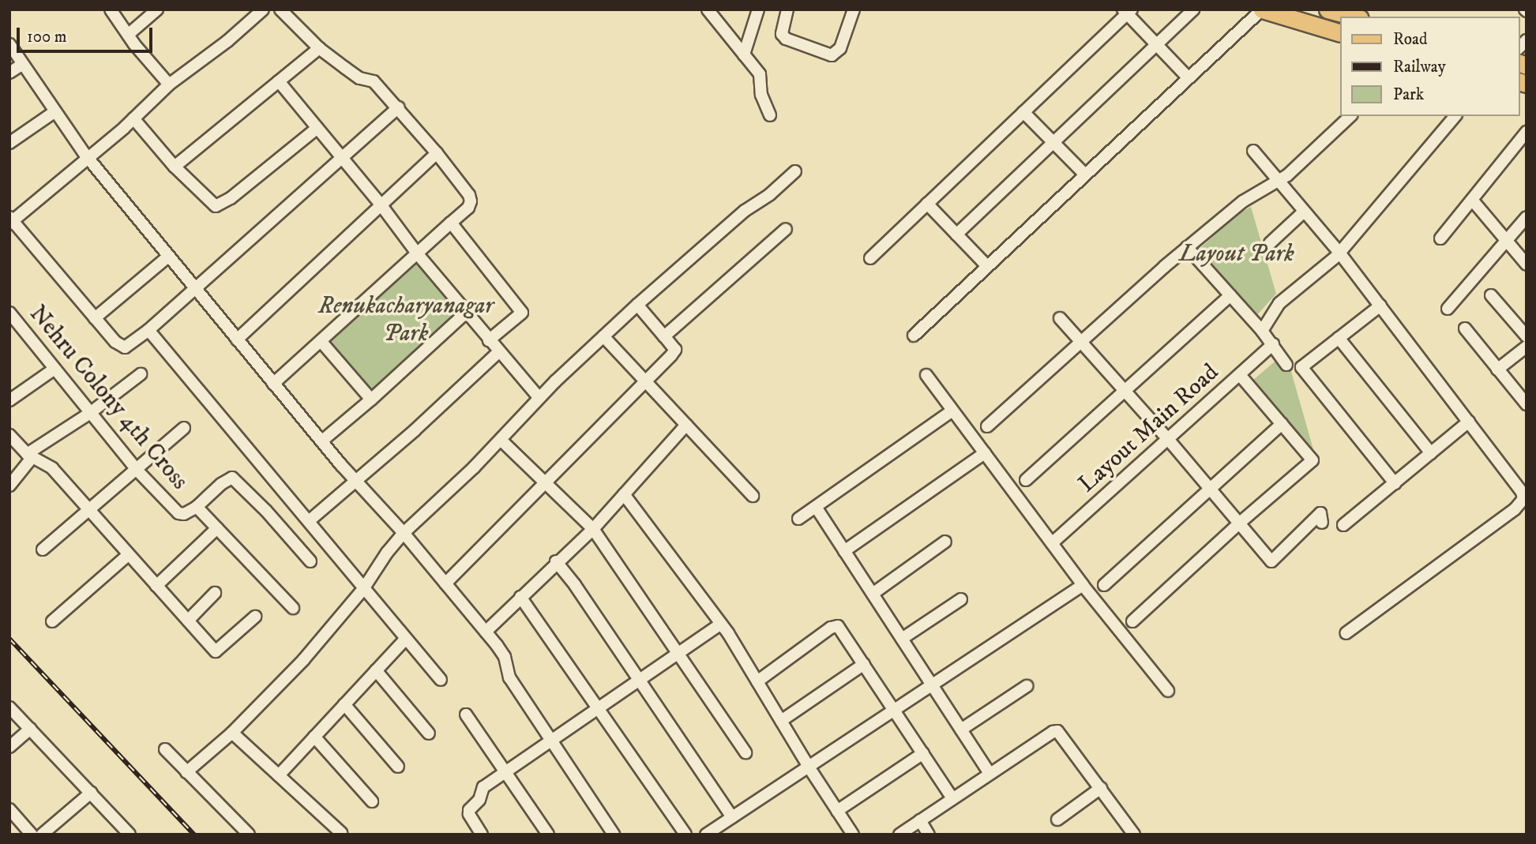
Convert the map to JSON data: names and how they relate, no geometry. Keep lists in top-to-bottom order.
{
  "streets": {
    "street": ["Nehru Colony 4th Cross", "Layout Main Road"]
  },
  "parks": ["Layout Park", "Renukacharyanagar Park"],
  "legend": ["Road", "Railway", "Park"],
  "scale_bar": "100 m"
}
